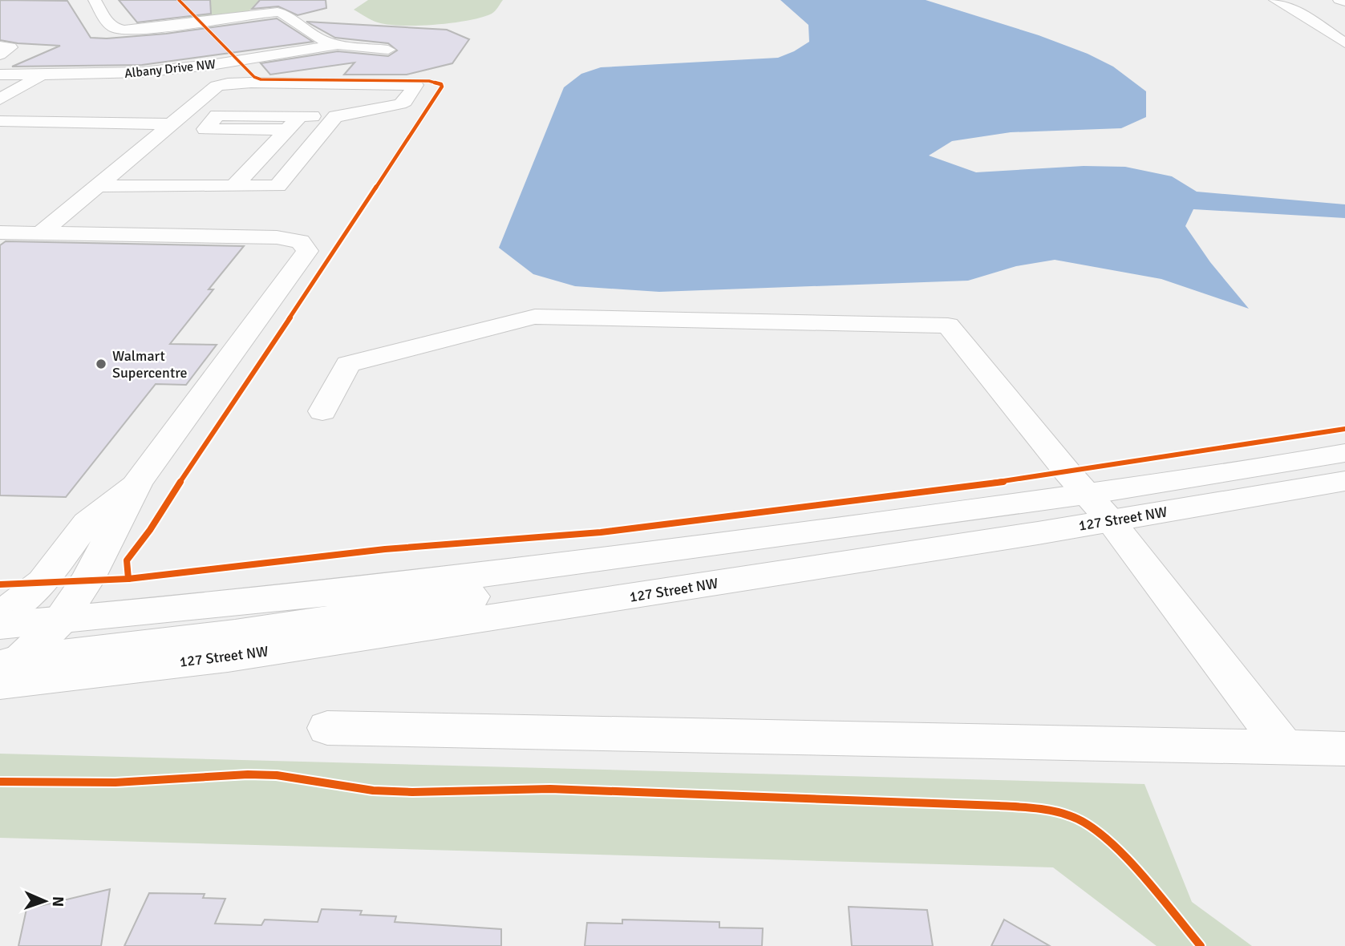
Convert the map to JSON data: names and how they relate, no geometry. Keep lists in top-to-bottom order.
{
  "streets": {
    "main road": ["Albany Drive NW", "127 Street NW"]
  },
  "places": ["Walmart Supercentre"],
  "north": "right"
}
